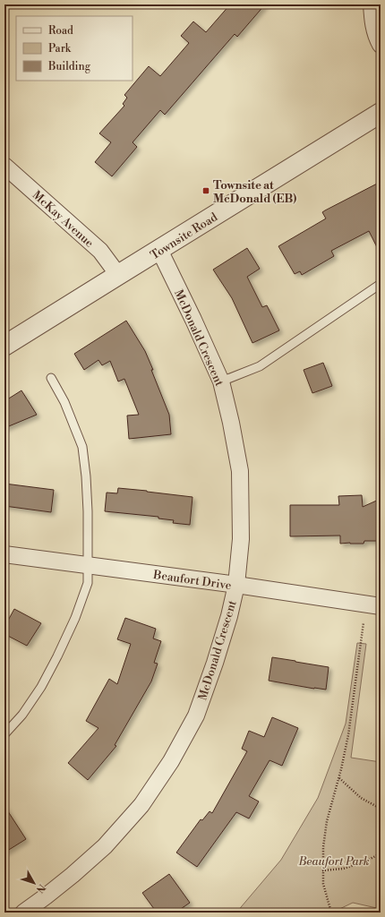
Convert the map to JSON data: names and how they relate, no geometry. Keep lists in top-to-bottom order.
{
  "streets": {
    "street": [
      "McKay Avenue",
      "Townsite Road",
      "McDonald Crescent",
      "Beaufort Drive"
    ]
  },
  "crossings": [
    ["McKay Avenue", "Townsite Road"],
    ["Townsite Road", "McDonald Crescent"],
    ["McDonald Crescent", "Beaufort Drive"]
  ],
  "parks": ["Beaufort Park"],
  "places": {
    "transit": ["Townsite at McDonald (EB)"]
  },
  "legend": ["Road", "Park", "Building"],
  "north": "bottom right"
}
